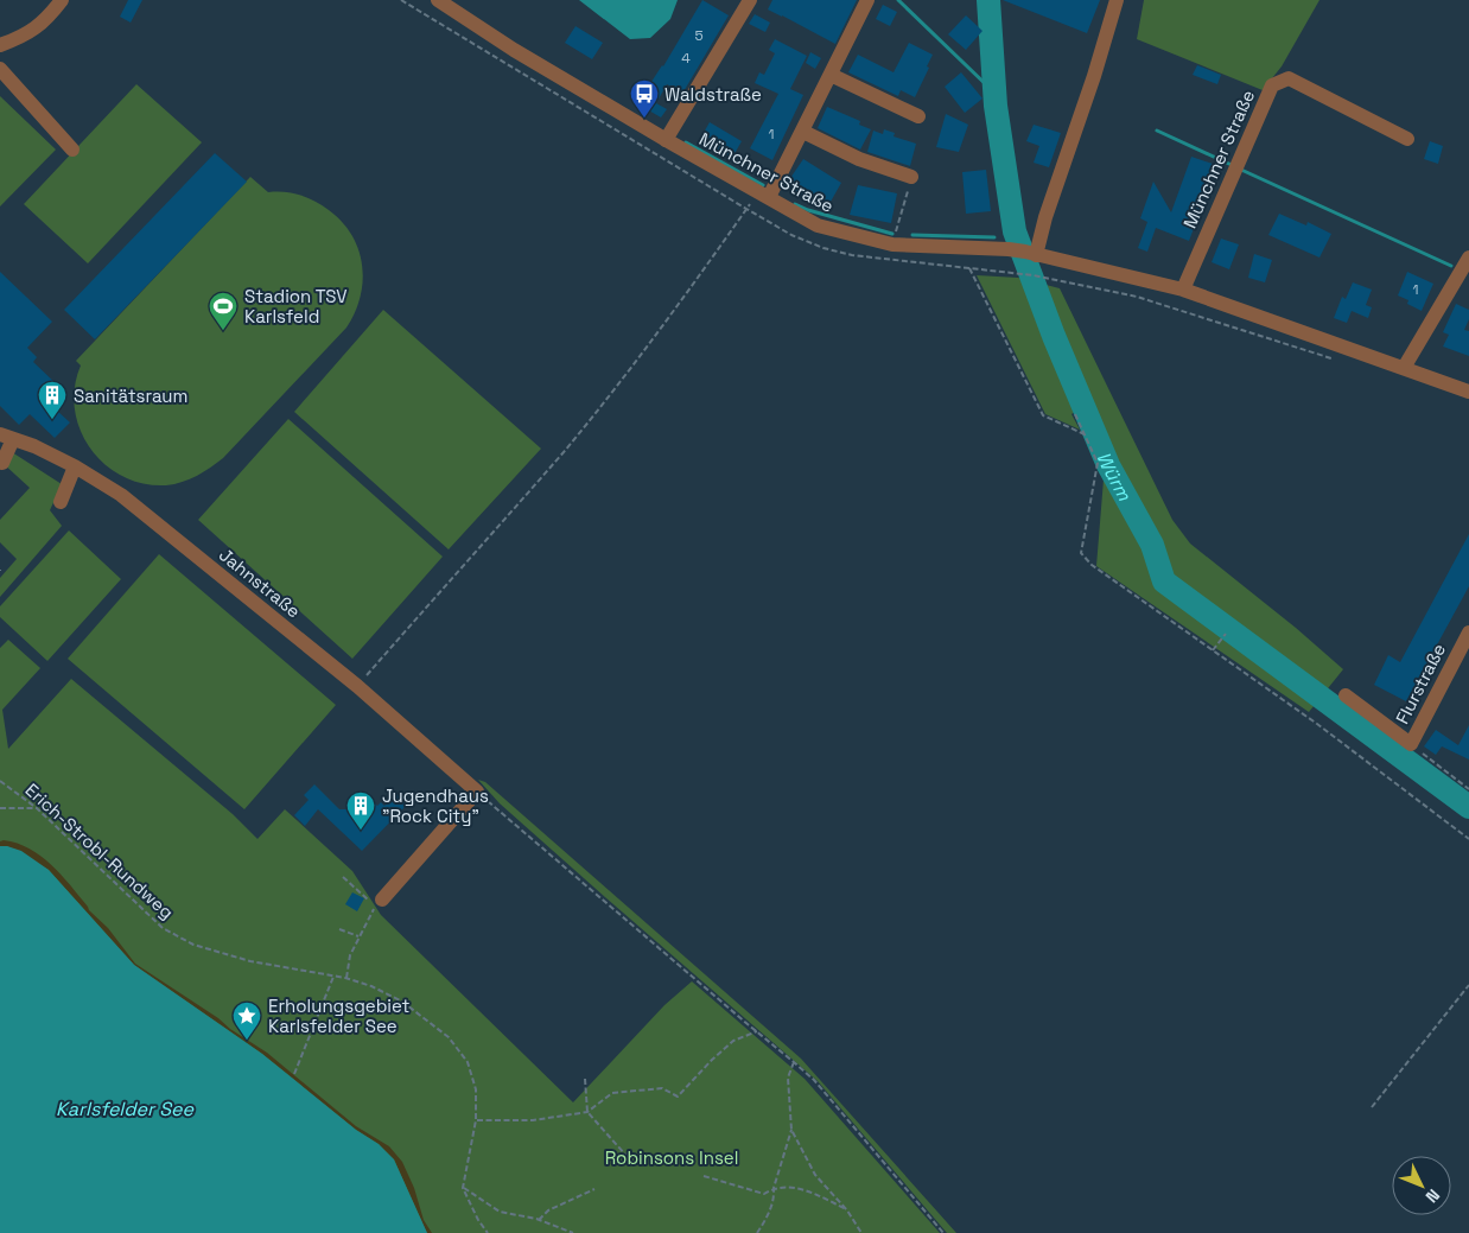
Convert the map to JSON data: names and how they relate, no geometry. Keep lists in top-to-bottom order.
{
  "streets": {
    "street": ["Münchner Straße", "Jahnstraße", "Flurstraße"],
    "path": ["Erich-Strobl-Rundweg"]
  },
  "water": ["Würm", "Karlsfelder See"],
  "parks": ["Robinsons Insel"],
  "places": {
    "bus stop": ["Waldstraße"],
    "sports": ["Stadion TSV Karlsfeld"],
    "building": ["Sanitätsraum", "Jugendhaus \"Rock City\""],
    "place": ["Erholungsgebiet Karlsfelder See"]
  },
  "house_numbers": [
    "5",
    "4",
    "1",
    "1"
  ],
  "north": "bottom right"
}
